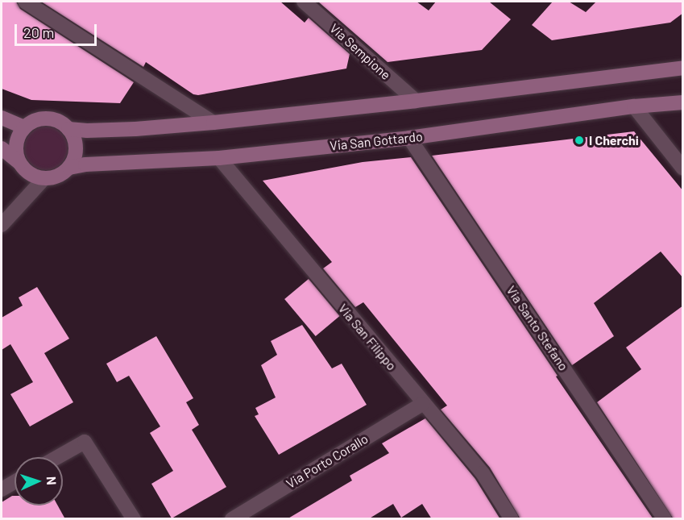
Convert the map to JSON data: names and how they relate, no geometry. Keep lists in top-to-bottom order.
{
  "streets": {
    "main road": ["Via San Gottardo"],
    "street": [
      "Via Sempione",
      "Via Santo Stefano",
      "Via San Filippo",
      "Via Porto Corallo"
    ]
  },
  "crossings": [
    ["Via San Gottardo", "Via Santo Stefano"],
    ["Via San Gottardo", "Via San Filippo"],
    ["Via San Filippo", "Via Porto Corallo"]
  ],
  "places": ["I Cherchi"],
  "scale_bar": "20 m",
  "north": "right"
}
